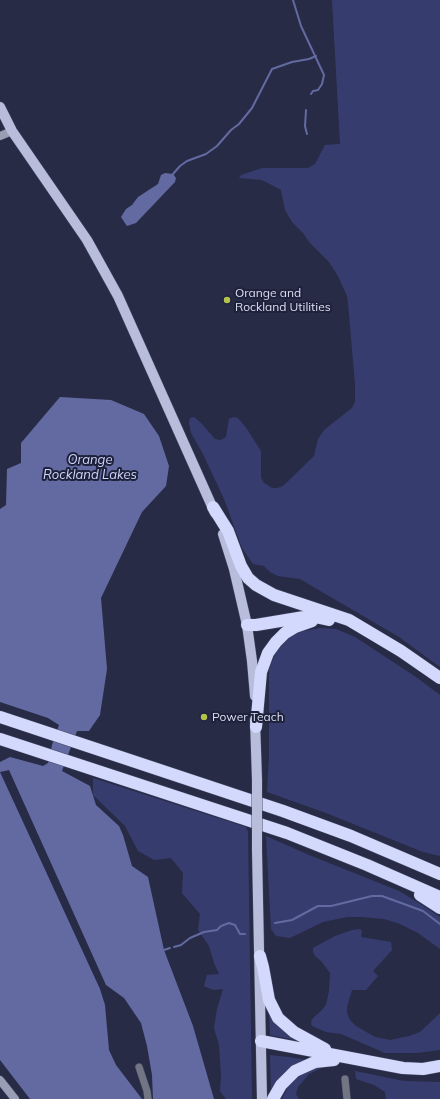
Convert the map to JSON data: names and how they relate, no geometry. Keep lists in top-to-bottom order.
{
  "water": ["Orange Rockland Lakes"],
  "places": ["Orange and Rockland Utilities", "Power Teach"]
}
